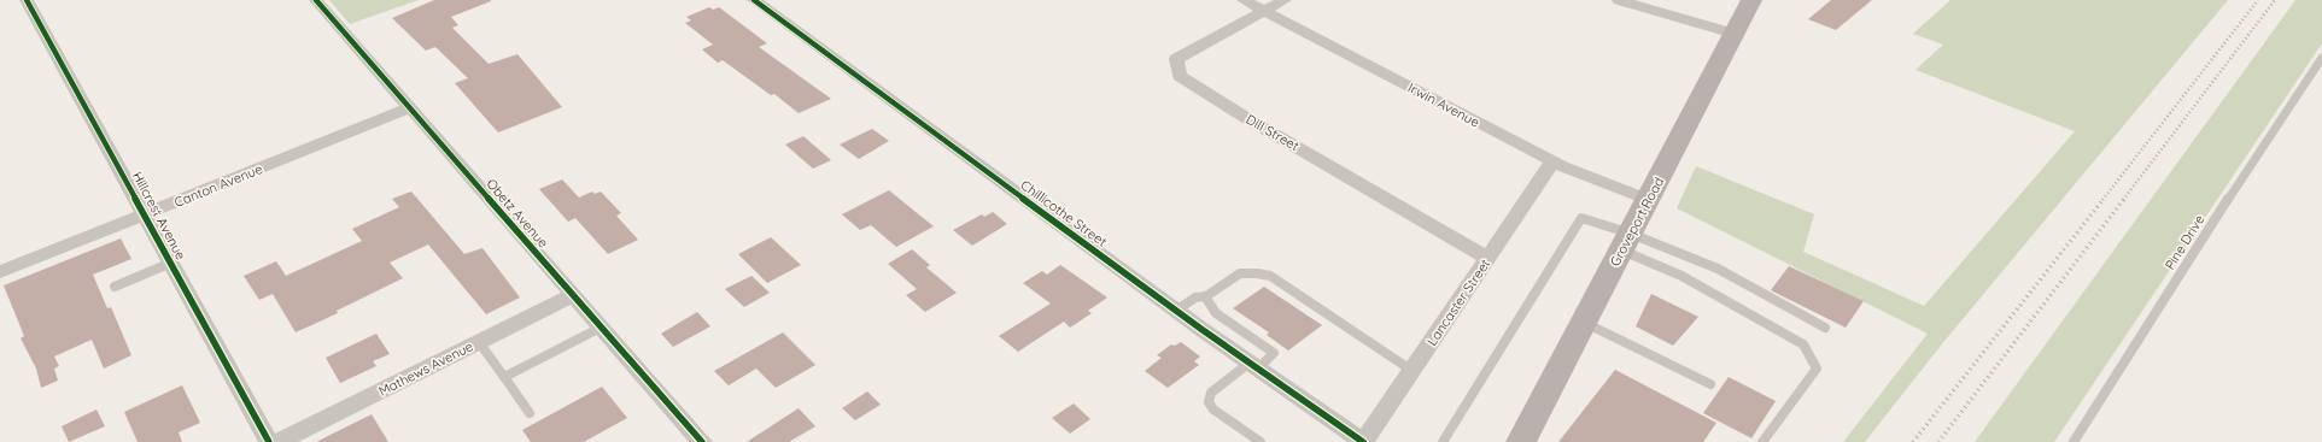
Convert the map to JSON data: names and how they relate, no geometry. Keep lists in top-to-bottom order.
{
  "streets": {
    "main road": ["Groveport Road"],
    "street": [
      "Irwin Avenue",
      "Dill Street",
      "Canton Avenue",
      "Obetz Avenue",
      "Chillicothe Street",
      "Hillcrest Avenue",
      "Lancaster Street",
      "Mathews Avenue"
    ],
    "lane": ["Pine Drive"]
  },
  "crossings": [
    ["Irwin Avenue", "Dill Street"],
    ["Irwin Avenue", "Groveport Road"],
    ["Irwin Avenue", "Lancaster Street"],
    ["Dill Street", "Lancaster Street"],
    ["Canton Avenue", "Obetz Avenue"],
    ["Canton Avenue", "Hillcrest Avenue"],
    ["Obetz Avenue", "Mathews Avenue"],
    ["Chillicothe Street", "Lancaster Street"]
  ]
}
